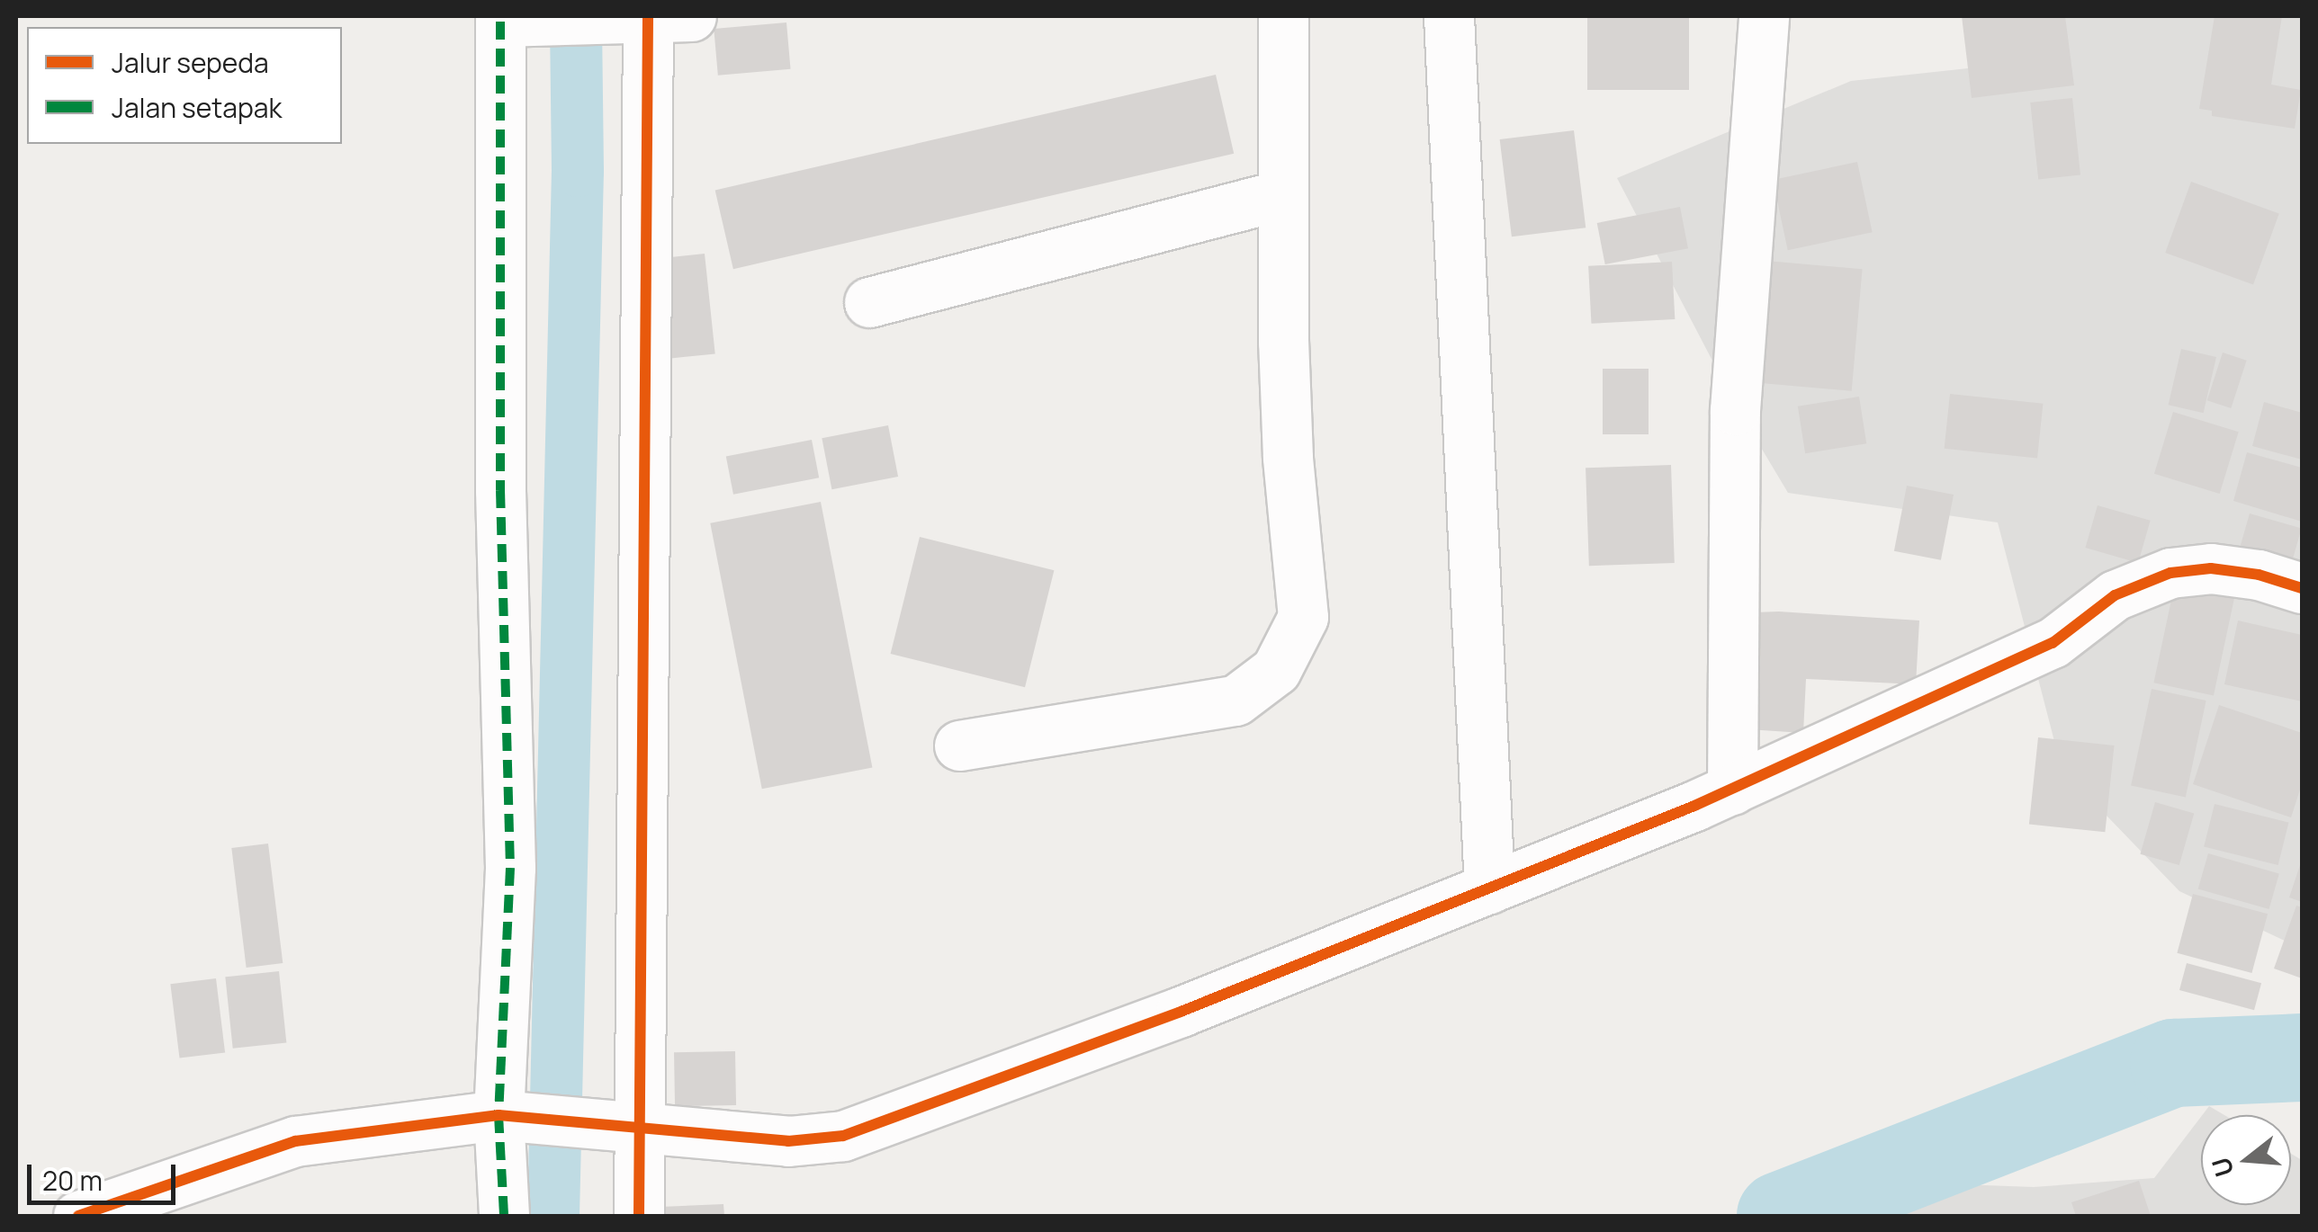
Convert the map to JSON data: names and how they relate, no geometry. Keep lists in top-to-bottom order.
{
  "legend": ["Jalur sepeda", "Jalan setapak"],
  "scale_bar": "20 m",
  "north": "left"
}
